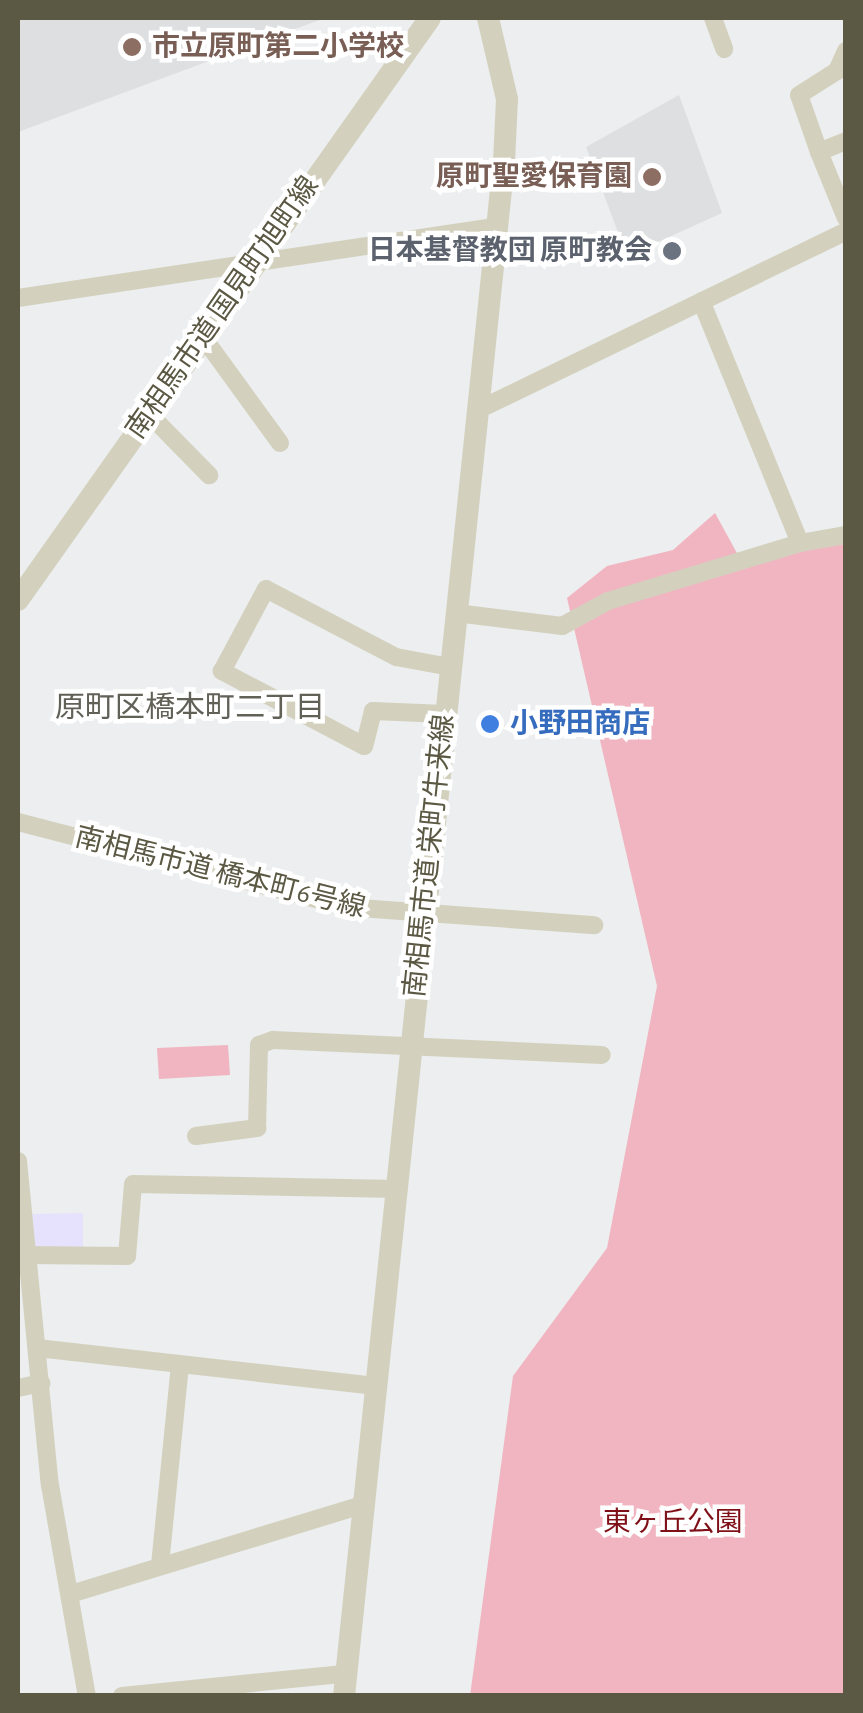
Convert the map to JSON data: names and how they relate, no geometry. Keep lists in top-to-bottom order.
{
  "streets": {
    "street": ["南相馬市道 国見町旭町線", "南相馬市道 栄町牛来線", "南相馬市道 橋本町6号線"]
  },
  "crossings": [
    ["南相馬市道 栄町牛来線", "南相馬市道 橋本町6号線"]
  ],
  "districts": ["原町区橋本町二丁目"],
  "parks": ["東ヶ丘公園"],
  "places": [
    "市立原町第二小学校",
    "原町聖愛保育園",
    "日本基督教団 原町教会",
    "小野田商店"
  ]
}
